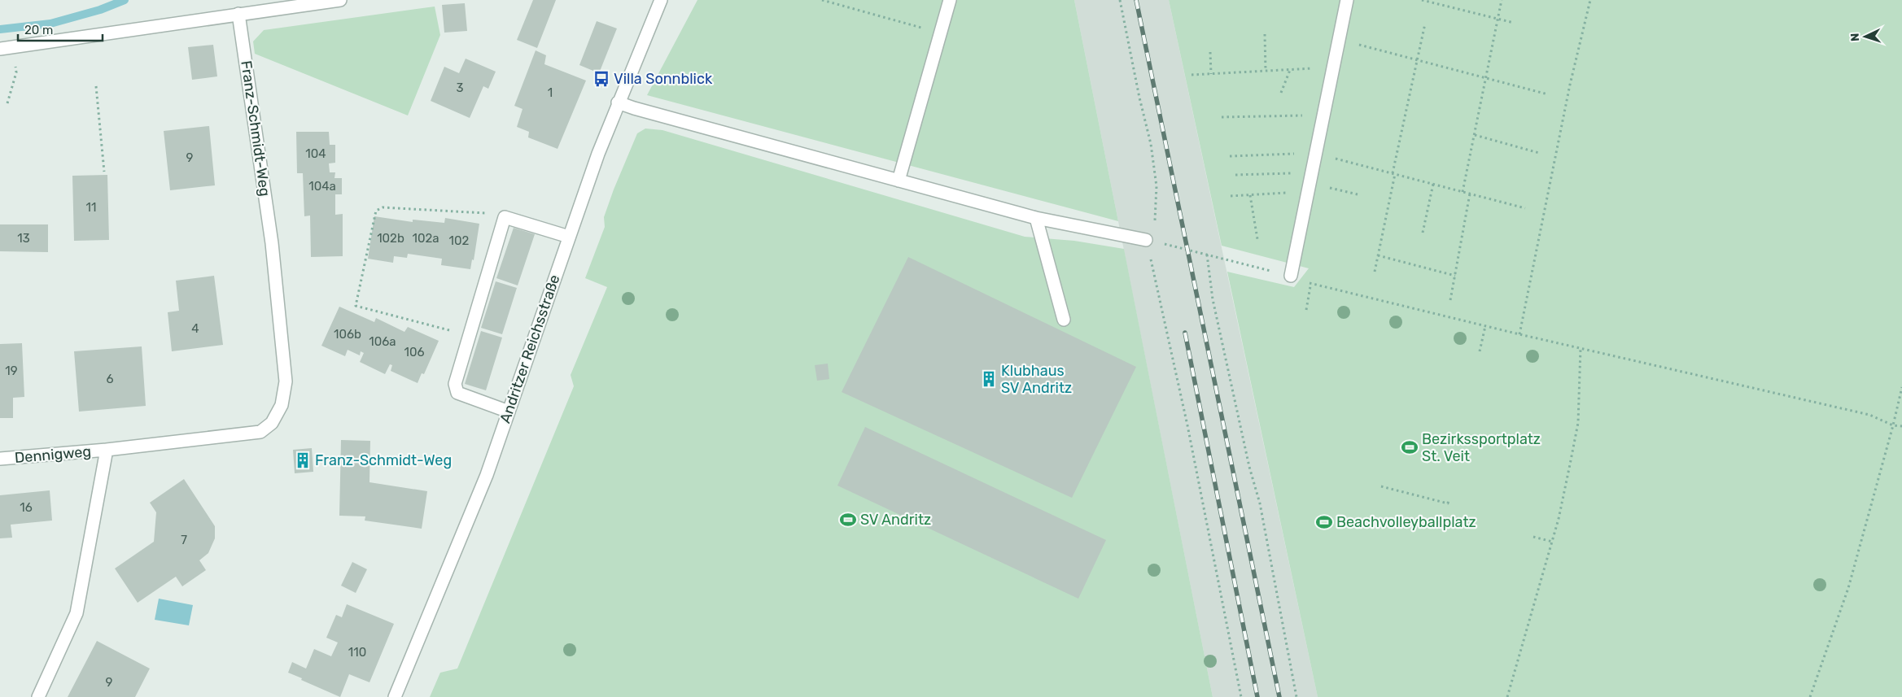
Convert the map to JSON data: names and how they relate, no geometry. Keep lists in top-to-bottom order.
{
  "streets": {
    "street": ["Franz-Schmidt-Weg", "Andritzer Reichsstraße", "Dennigweg"]
  },
  "crossings": [
    ["Franz-Schmidt-Weg", "Dennigweg"]
  ],
  "places": {
    "bus stop": ["Villa Sonnblick"],
    "building": ["Klubhaus SV Andritz", "Franz-Schmidt-Weg"],
    "sports": ["Bezirkssportplatz St. Veit", "SV Andritz", "Beachvolleyballplatz"]
  },
  "house_numbers": [
    "3",
    "1",
    "104",
    "9",
    "104a",
    "11",
    "13",
    "102b",
    "102a",
    "102",
    "4",
    "106b",
    "106a",
    "106",
    "19",
    "6",
    "16",
    "7",
    "110",
    "9"
  ],
  "scale_bar": "20 m",
  "north": "left"
}
